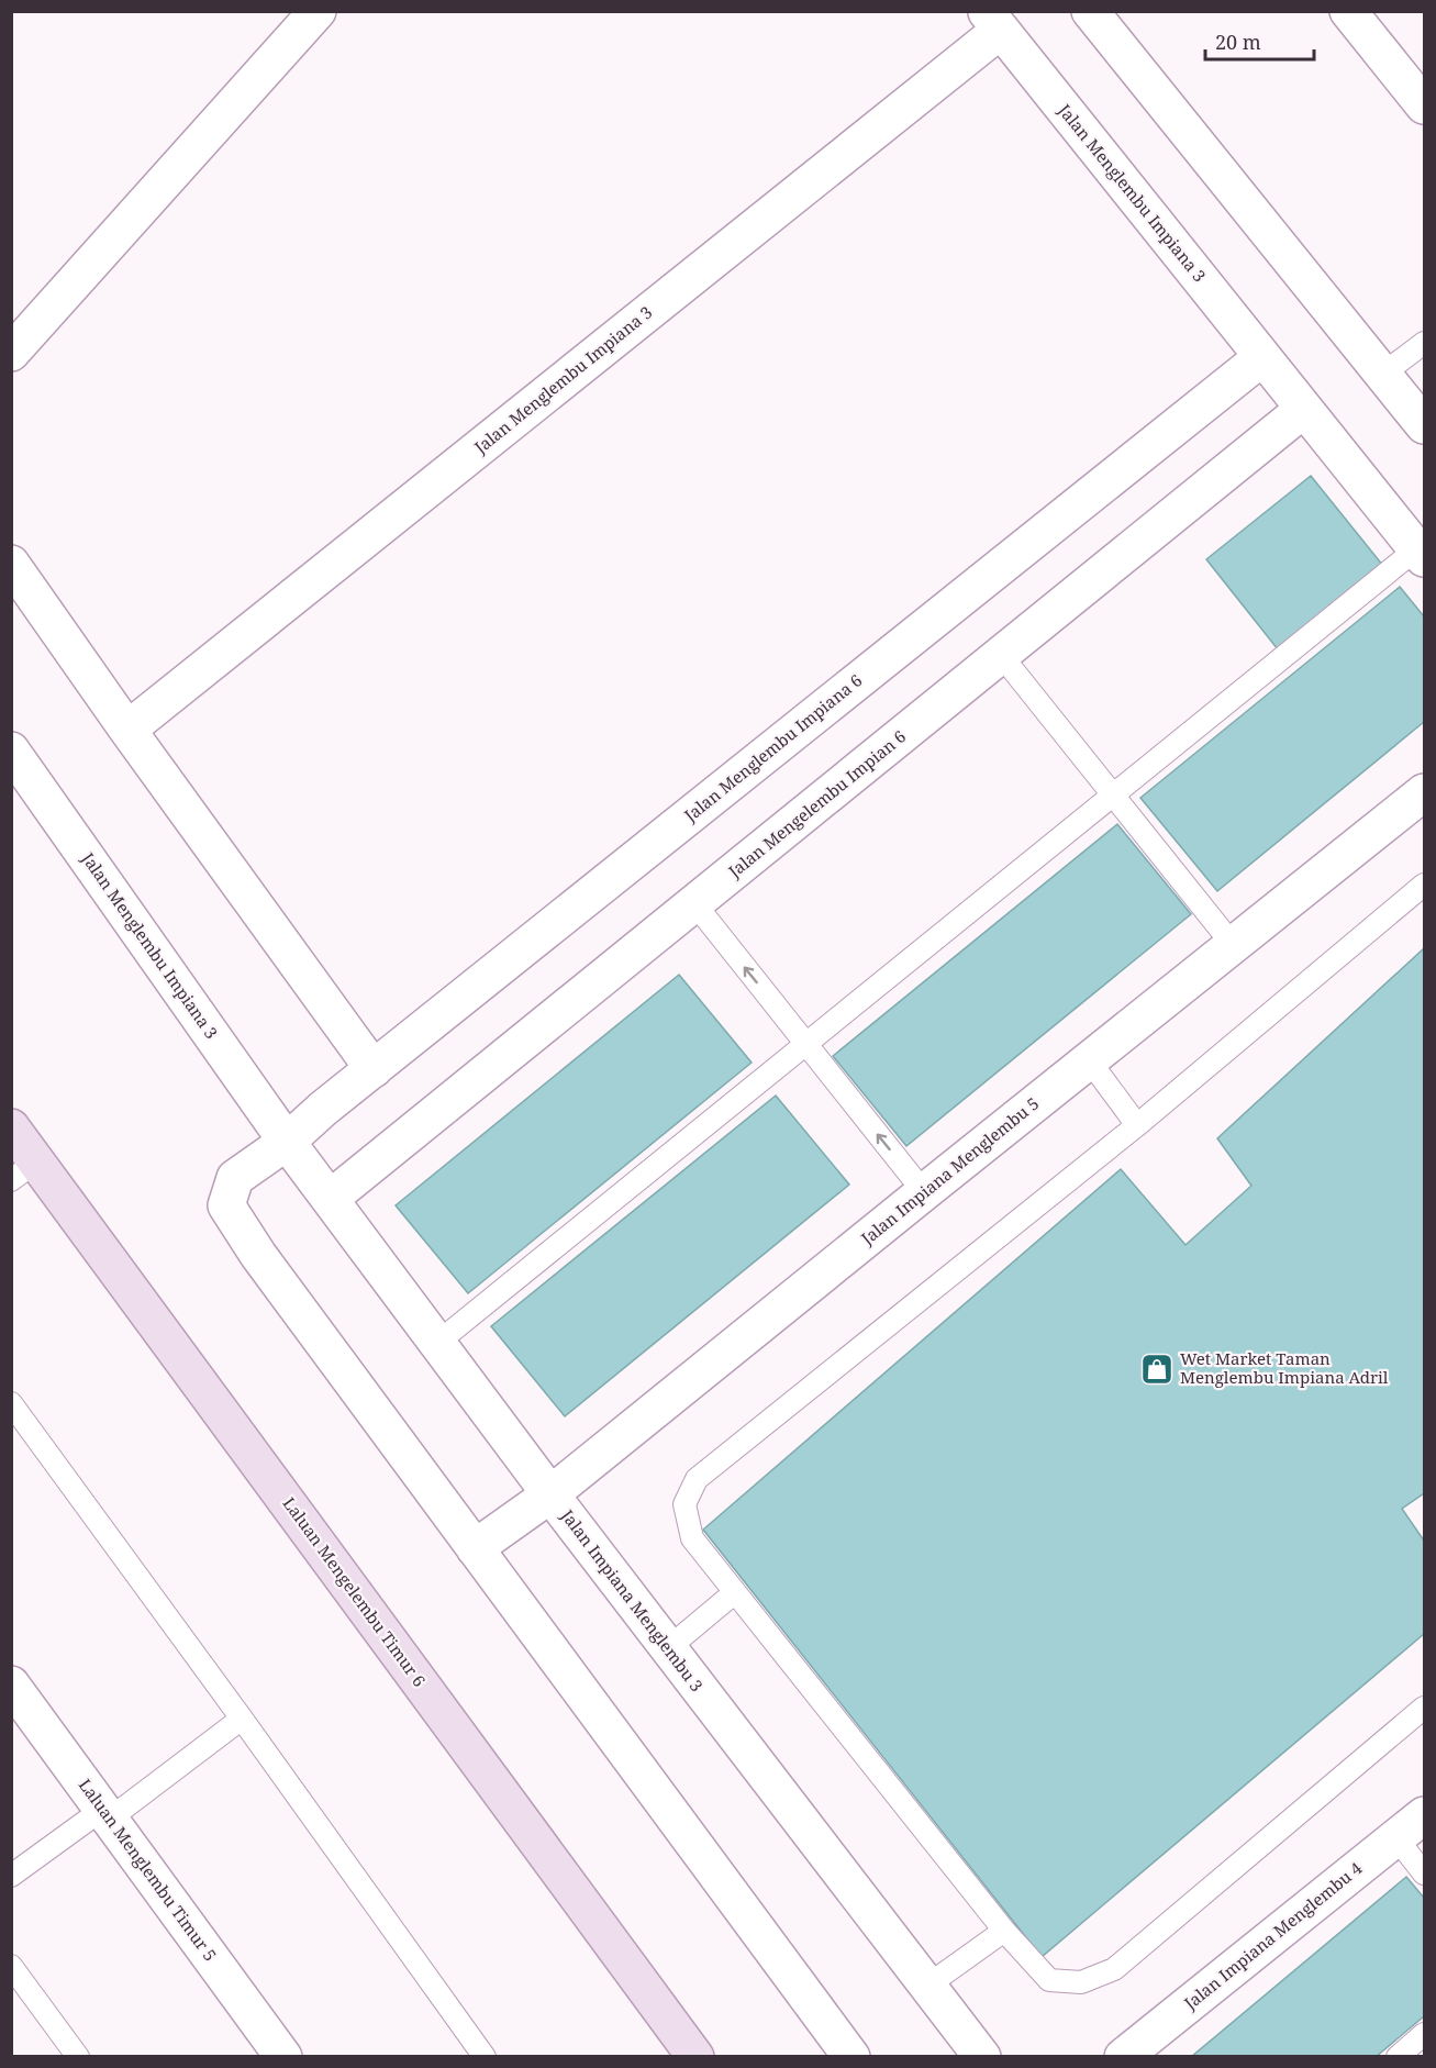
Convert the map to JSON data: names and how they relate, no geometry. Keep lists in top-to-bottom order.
{
  "streets": {
    "street": [
      "Jalan Menglembu Impiana 3",
      "Jalan Menglembu Impiana 6",
      "Jalan Mengelembu Impian 6",
      "Jalan Impiana Menglembu 5",
      "Laluan Mengelembu Timur 6",
      "Jalan Impiana Menglembu 3",
      "Laluan Menglembu Timur 5",
      "Jalan Impiana Menglembu 4"
    ]
  },
  "crossings": [
    ["Jalan Menglembu Impiana 3", "Jalan Menglembu Impiana 6"],
    ["Jalan Menglembu Impiana 3", "Jalan Mengelembu Impian 6"],
    ["Jalan Menglembu Impiana 3", "Jalan Impiana Menglembu 3"],
    ["Jalan Menglembu Impiana 6", "Jalan Impiana Menglembu 5"],
    ["Jalan Menglembu Impiana 6", "Jalan Impiana Menglembu 3"],
    ["Jalan Mengelembu Impian 6", "Jalan Impiana Menglembu 3"],
    ["Jalan Impiana Menglembu 5", "Jalan Impiana Menglembu 3"]
  ],
  "places": {
    "shop": ["Wet Market Taman Menglembu Impiana Adril"]
  },
  "scale_bar": "20 m"
}
